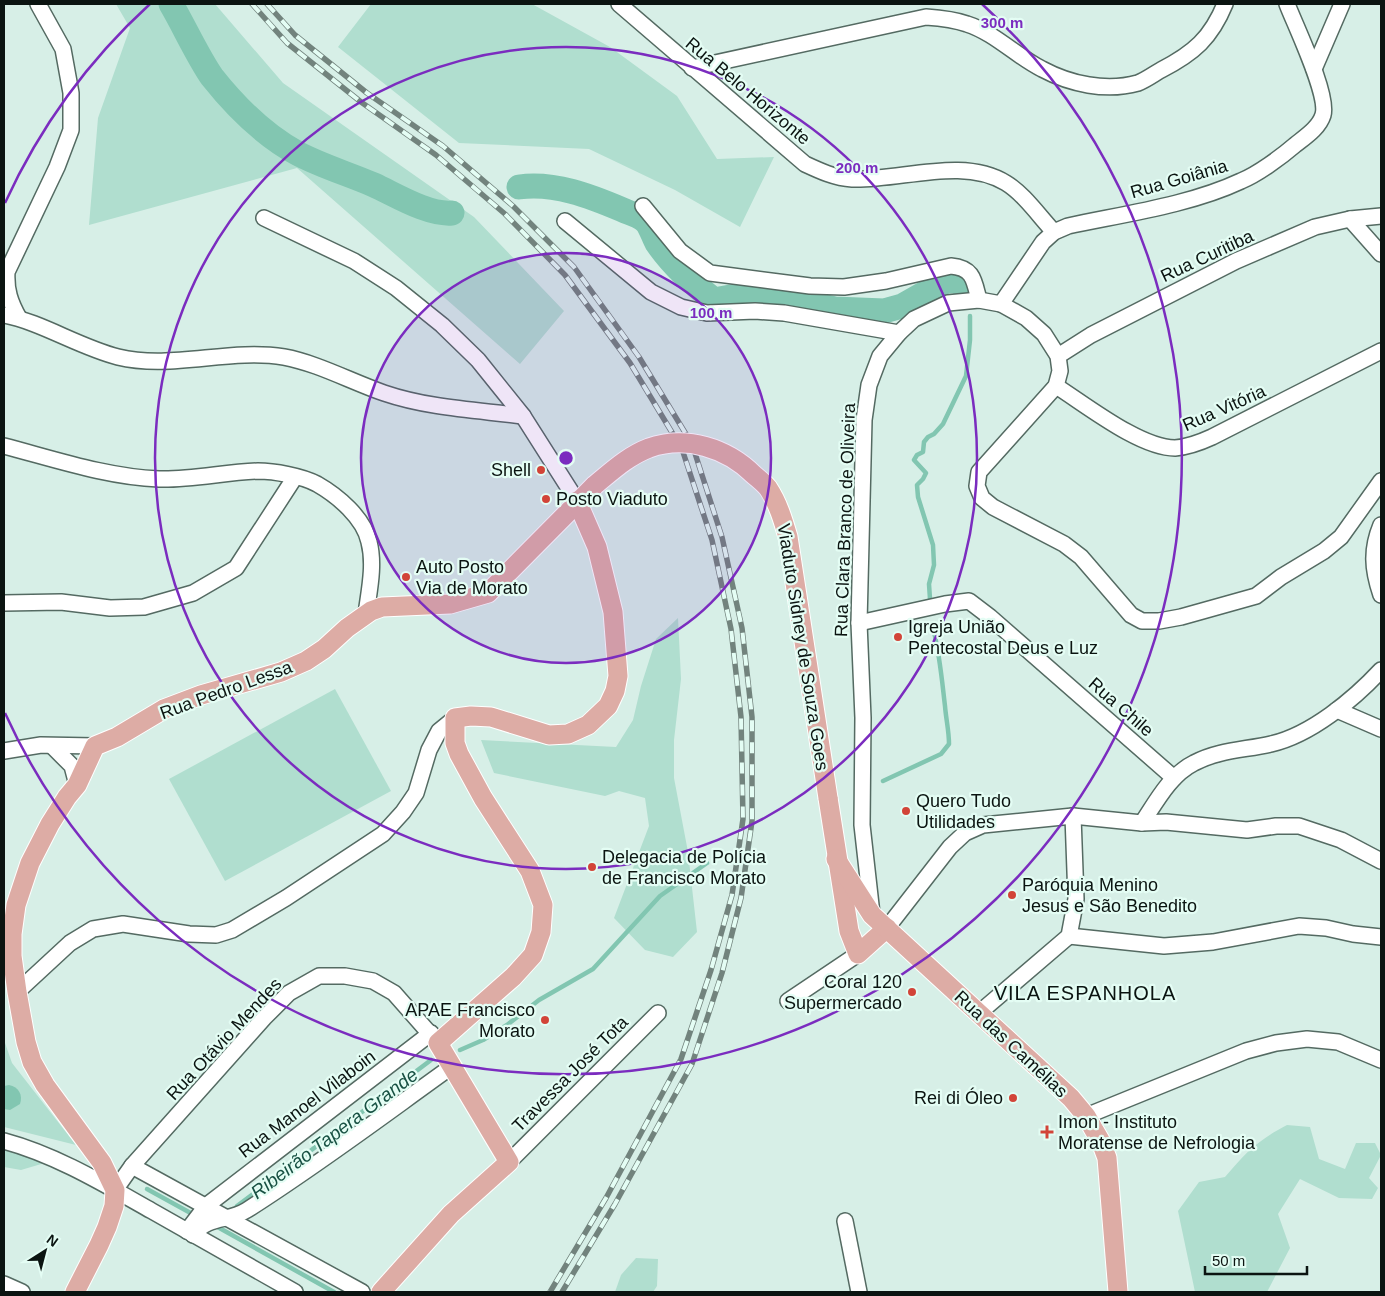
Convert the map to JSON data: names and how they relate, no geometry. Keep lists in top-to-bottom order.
{
  "streets": {
    "main road": ["Viaduto Sidney de Souza Goes", "Rua Pedro Lessa", "Rua das Camélias"],
    "street": [
      "Rua Belo Horizonte",
      "Rua Goiânia",
      "Rua Curitiba",
      "Rua Vitória",
      "Rua Clara Branco de Oliveira",
      "Rua Chile",
      "Rua Otávio Mendes",
      "Travessa José Tota",
      "Rua Manoel Vilaboin"
    ]
  },
  "crossings": [
    ["Rua Belo Horizonte", "Rua Goiânia"],
    ["Rua Goiânia", "Rua Clara Branco de Oliveira"],
    ["Rua Curitiba", "Rua Clara Branco de Oliveira"],
    ["Rua Clara Branco de Oliveira", "Rua Chile"],
    ["Rua Clara Branco de Oliveira", "Rua das Camélias"],
    ["Viaduto Sidney de Souza Goes", "Rua Pedro Lessa"],
    ["Viaduto Sidney de Souza Goes", "Rua das Camélias"],
    ["Rua Otávio Mendes", "Rua Manoel Vilaboin"]
  ],
  "districts": ["VILA ESPANHOLA"],
  "water": ["Ribeirão Tapera Grande"],
  "places": {
    "other": [
      "Shell",
      "Posto Viaduto",
      "Auto Posto Via de Morato",
      "Igreja União Pentecostal Deus e Luz",
      "Quero Tudo Utilidades",
      "Delegacia de Polícia de Francisco Morato",
      "Paróquia Menino Jesus e São Benedito",
      "Coral 120 Supermercado",
      "APAE Francisco Morato",
      "Rei di Óleo"
    ],
    "health": ["Imon - Instituto Moratense de Nefrologia"]
  },
  "scale_bar": "50 m",
  "north": "top right",
  "rings": ["300 m", "200 m", "100 m"]
}
